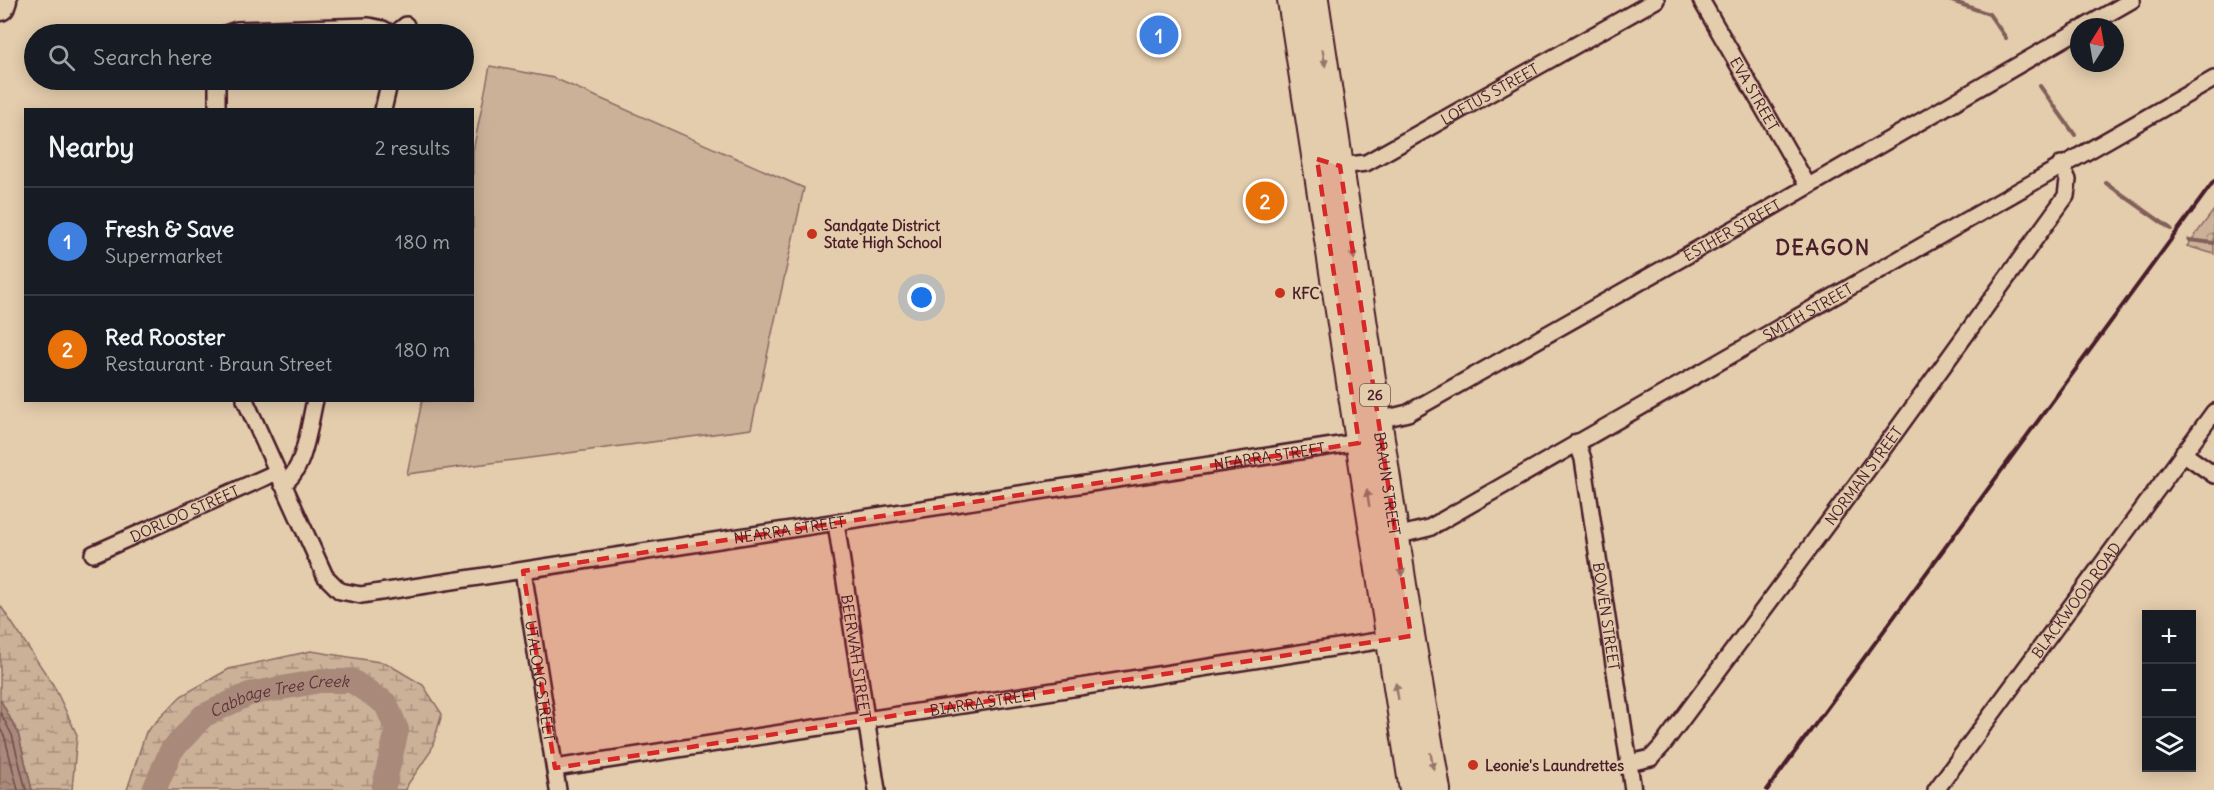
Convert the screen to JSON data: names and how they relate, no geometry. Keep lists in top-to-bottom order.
{
  "streets": {
    "highway": ["26", "BRAUN STREET"],
    "street": [
      "EVA STREET",
      "LOFTUS STREET",
      "ESTHER STREET",
      "SMITH STREET",
      "NEARRA STREET",
      "NORMAN STREET",
      "DORLOO STREET",
      "BLACKWOOD ROAD",
      "BOWEN STREET",
      "BEERWAH STREET",
      "UTALONG STREET",
      "BIARRA STREET"
    ]
  },
  "crossings": [
    ["EVA STREET", "ESTHER STREET"],
    ["LOFTUS STREET", "BRAUN STREET"],
    ["ESTHER STREET", "BRAUN STREET"],
    ["SMITH STREET", "NORMAN STREET"],
    ["SMITH STREET", "BRAUN STREET"],
    ["SMITH STREET", "BOWEN STREET"],
    ["NEARRA STREET", "BRAUN STREET"],
    ["NEARRA STREET", "DORLOO STREET"],
    ["NEARRA STREET", "BEERWAH STREET"],
    ["NEARRA STREET", "UTALONG STREET"],
    ["NORMAN STREET", "BOWEN STREET"],
    ["BRAUN STREET", "BIARRA STREET"],
    ["BEERWAH STREET", "BIARRA STREET"],
    ["UTALONG STREET", "BIARRA STREET"]
  ],
  "districts": ["DEAGON"],
  "water": ["Cabbage Tree Creek"],
  "places": ["Sandgate District State High School", "KFC", "Leonie's Laundrettes"],
  "north": "top",
  "page": {
    "pins": ["1", "2"],
    "search": "Search here",
    "heading": ["Nearby", "2 results"],
    "list": [
      {
        "mark": "1",
        "name": "Fresh & Save",
        "note": "Supermarket",
        "value": "180 m"
      },
      {
        "mark": "2",
        "name": "Red Rooster",
        "note": "Restaurant · Braun Street",
        "value": "180 m"
      }
    ],
    "map_buttons": ["+", "−"]
  }
}
